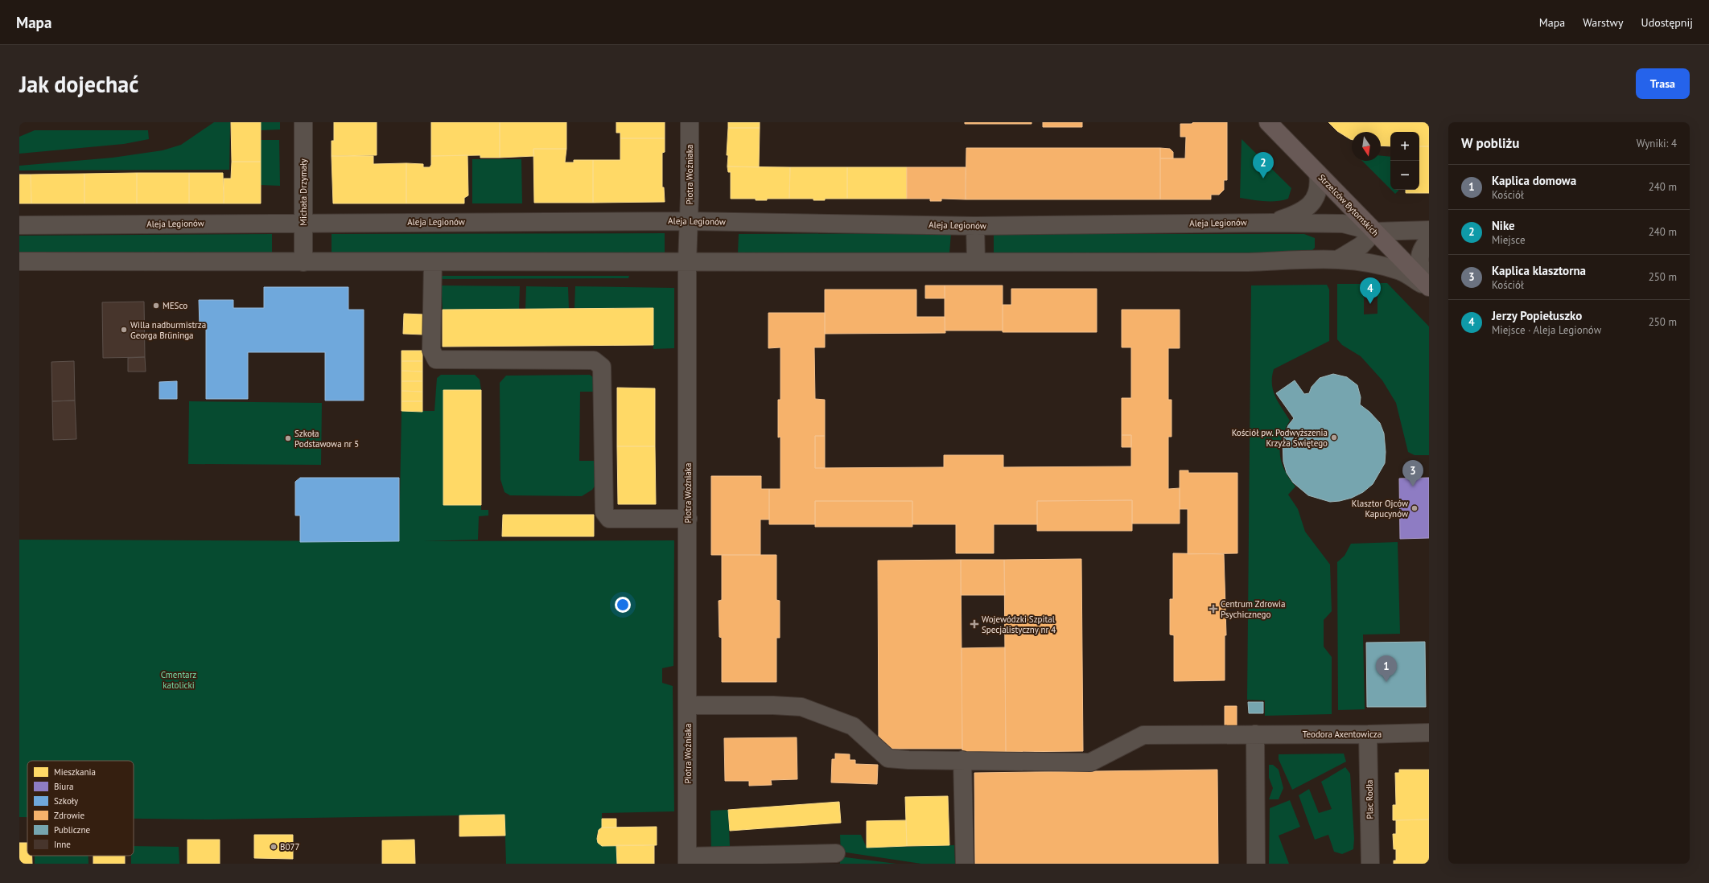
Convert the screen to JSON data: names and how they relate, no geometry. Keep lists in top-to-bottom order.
{
  "streets": {
    "main road": ["Strzelców Bytomskich"],
    "street": [
      "Piotra Woźniaka",
      "Michała Drzymały",
      "Aleja Legionów",
      "Teodora Axentowicza",
      "Plac Rodła"
    ]
  },
  "crossings": [
    ["Piotra Woźniaka", "Aleja Legionów"],
    ["Piotra Woźniaka", "Teodora Axentowicza"],
    ["Michała Drzymały", "Aleja Legionów"],
    ["Strzelców Bytomskich", "Aleja Legionów"],
    ["Teodora Axentowicza", "Plac Rodła"]
  ],
  "parks": ["Cmentarz katolicki"],
  "places": {
    "other": [
      "MESco",
      "Willa nadburmistrza Georga Brüninga",
      "Kościół pw. Podwyższenia Krzyża Świętego",
      "Szkoła Podstawowa nr 5",
      "Klasztor Ojców Kapucynów",
      "B077"
    ],
    "health": ["Centrum Zdrowia Psychicznego", "Wojewódzki Szpital Specjalistyczny nr 4"]
  },
  "legend": [
    "Mieszkania",
    "Biura",
    "Szkoły",
    "Zdrowie",
    "Publiczne",
    "Inne"
  ],
  "north": "bottom",
  "page": {
    "header": "Mapa",
    "nav": ["Mapa", "Warstwy", "Udostępnij"],
    "buttons": "Trasa",
    "title": "Jak dojechać",
    "heading": ["W pobliżu", "Wyniki: 4"],
    "map_buttons": ["+", "−"],
    "pins": [
      "2",
      "4",
      "3",
      "1"
    ],
    "list": [
      {
        "mark": "1",
        "name": "Kaplica domowa",
        "note": "Kościół",
        "value": "240 m"
      },
      {
        "mark": "2",
        "name": "Nike",
        "note": "Miejsce",
        "value": "240 m"
      },
      {
        "mark": "3",
        "name": "Kaplica klasztorna",
        "note": "Kościół",
        "value": "250 m"
      },
      {
        "mark": "4",
        "name": "Jerzy Popiełuszko",
        "note": "Miejsce · Aleja Legionów",
        "value": "250 m"
      }
    ]
  }
}
